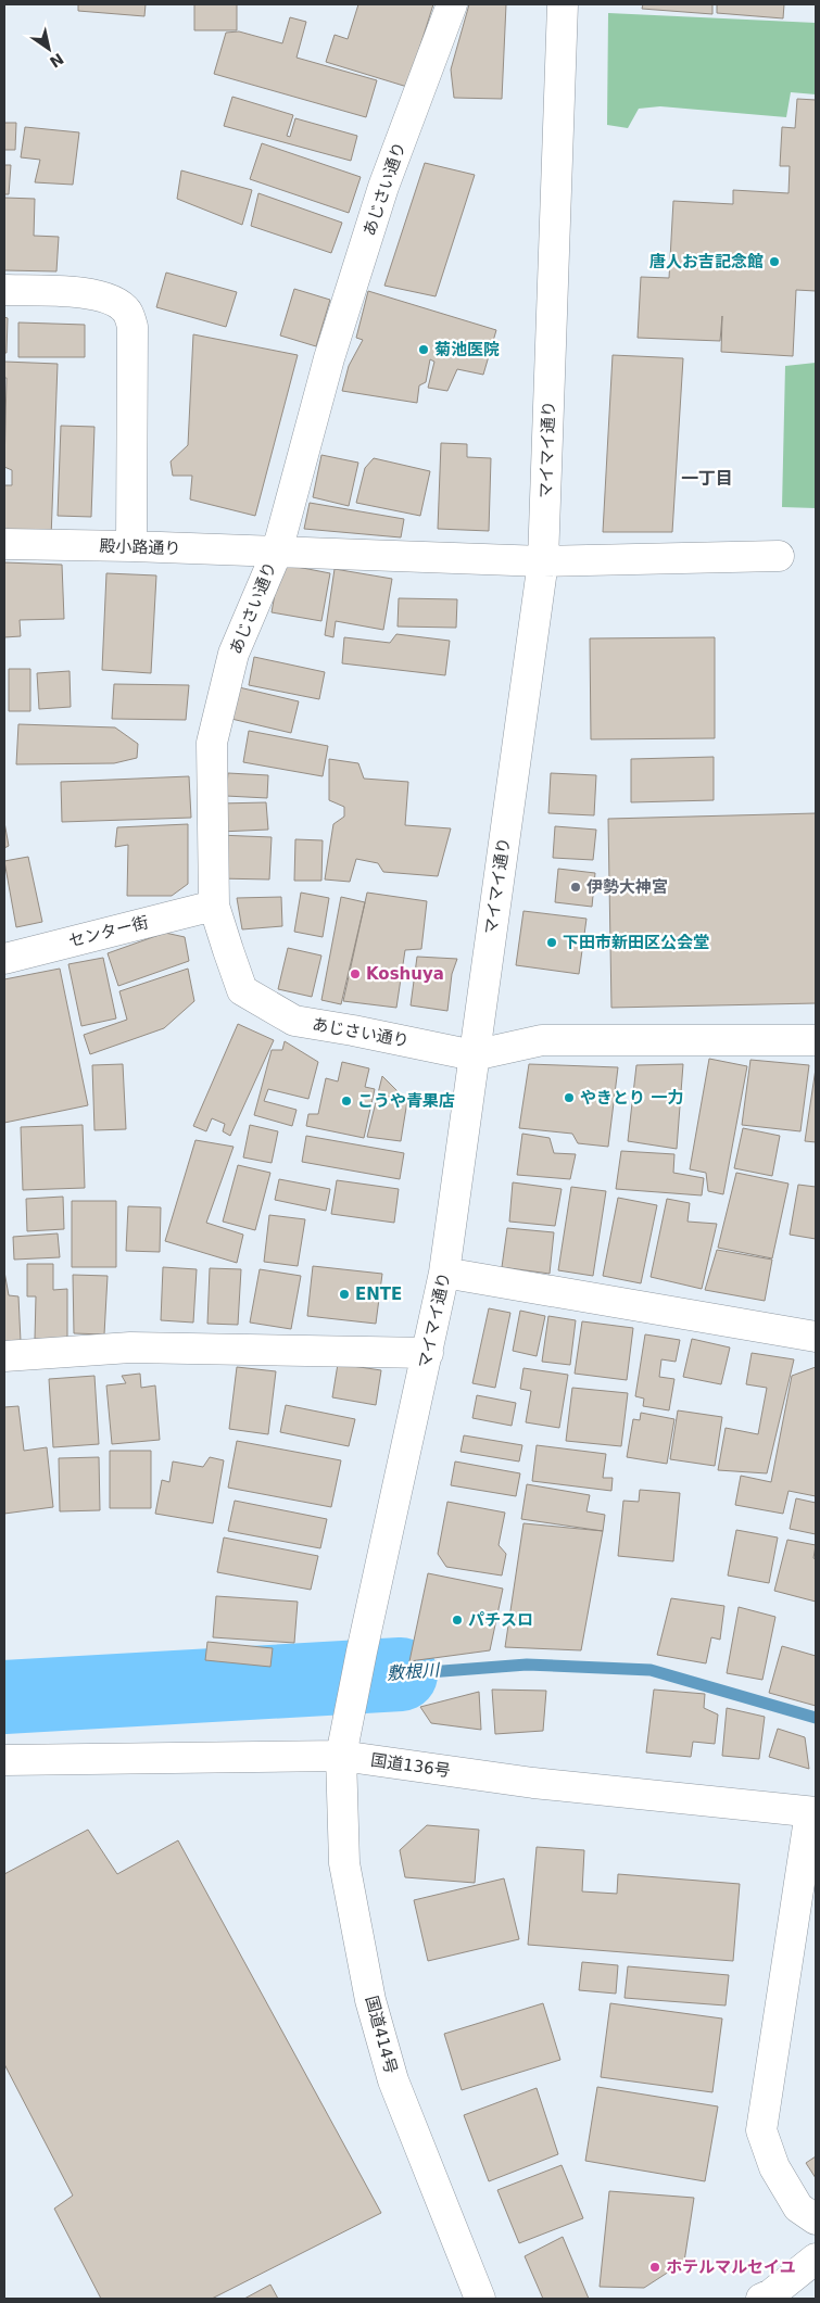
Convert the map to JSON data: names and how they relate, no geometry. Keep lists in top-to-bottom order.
{
  "streets": {
    "main road": [
      "あじさい通り",
      "マイマイ通り",
      "殿小路通り",
      "センター街",
      "国道136号",
      "国道414号"
    ]
  },
  "crossings": [
    ["あじさい通り", "マイマイ通り"],
    ["あじさい通り", "殿小路通り"],
    ["あじさい通り", "センター街"],
    ["マイマイ通り", "殿小路通り"],
    ["マイマイ通り", "国道136号"],
    ["マイマイ通り", "国道414号"],
    ["国道136号", "国道414号"]
  ],
  "districts": ["一丁目"],
  "water": ["敷根川"],
  "places": [
    "唐人お吉記念館",
    "菊池医院",
    "伊勢大神宮",
    "下田市新田区公会堂",
    "Koshuya",
    "やきとり 一力",
    "こうや青果店",
    "ENTE",
    "パチスロ",
    "ホテルマルセイユ"
  ],
  "north": "bottom right"
}
